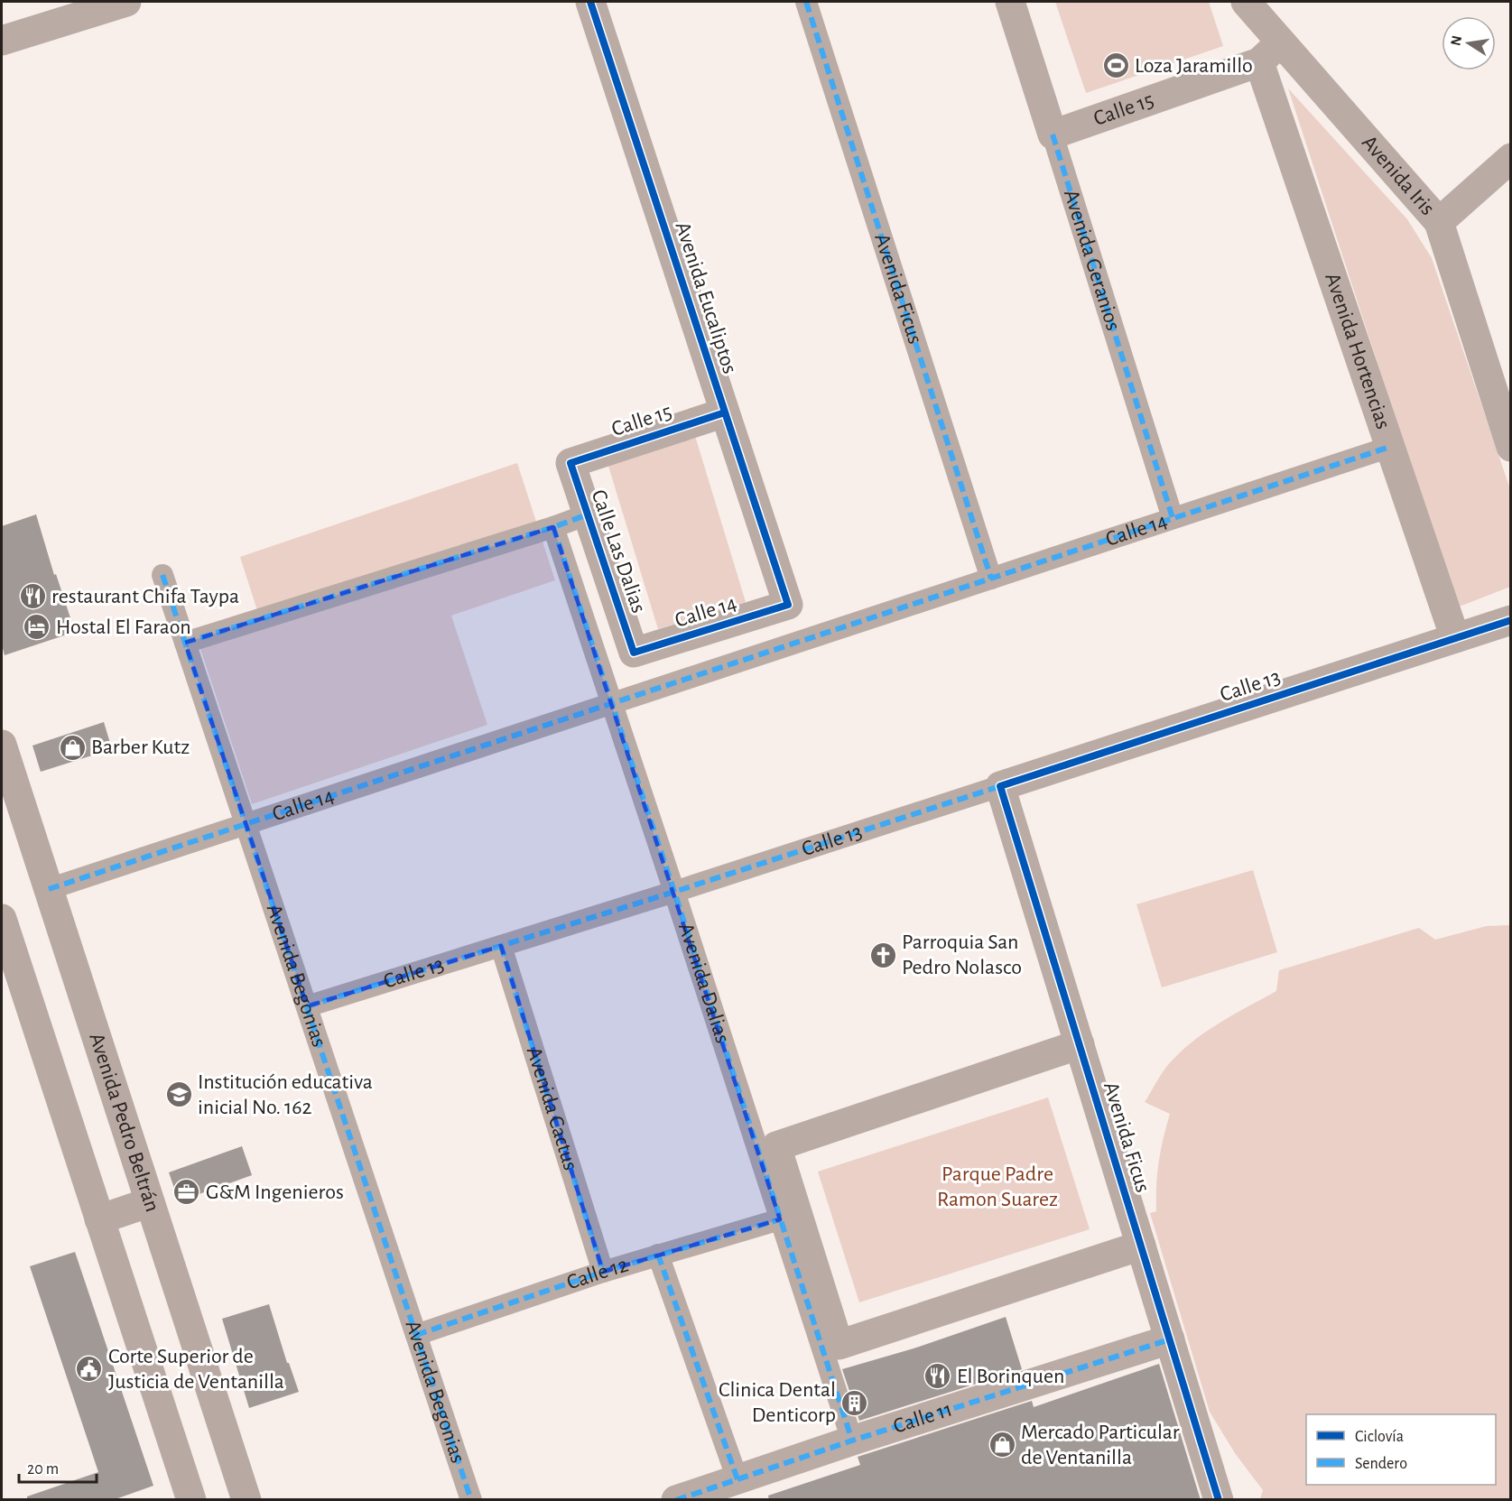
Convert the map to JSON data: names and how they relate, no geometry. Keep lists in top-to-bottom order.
{
  "streets": {
    "main road": ["Avenida Pedro Beltrán"],
    "street": [
      "Calle 15",
      "Avenida Iris",
      "Avenida Geranios",
      "Avenida Ficus",
      "Avenida Eucaliptos",
      "Avenida Hortencias",
      "Calle 14",
      "Calle Las Dalias",
      "Calle 13",
      "Avenida Begonias",
      "Avenida Dalias",
      "Avenida Cactus",
      "Calle 12",
      "Calle 11"
    ]
  },
  "crossings": [
    ["Calle 15", "Avenida Iris"],
    ["Calle 15", "Avenida Geranios"],
    ["Calle 15", "Avenida Eucaliptos"],
    ["Calle 15", "Avenida Hortencias"],
    ["Calle 15", "Calle Las Dalias"],
    ["Avenida Geranios", "Calle 14"],
    ["Avenida Ficus", "Calle 14"],
    ["Avenida Ficus", "Calle 13"],
    ["Avenida Ficus", "Calle 11"],
    ["Avenida Eucaliptos", "Calle 14"],
    ["Avenida Hortencias", "Calle 14"],
    ["Avenida Hortencias", "Calle 13"],
    ["Calle 14", "Calle Las Dalias"],
    ["Calle 14", "Avenida Begonias"],
    ["Calle 14", "Avenida Dalias"],
    ["Calle 14", "Avenida Pedro Beltrán"],
    ["Calle 13", "Avenida Begonias"],
    ["Calle 13", "Avenida Dalias"],
    ["Calle 13", "Avenida Cactus"],
    ["Avenida Begonias", "Calle 12"],
    ["Avenida Dalias", "Calle 12"],
    ["Avenida Dalias", "Calle 11"],
    ["Avenida Cactus", "Calle 12"]
  ],
  "parks": ["Parque Padre Ramon Suarez"],
  "places": {
    "sports": ["Loza Jaramillo"],
    "restaurant": ["restaurant Chifa Taypa", "El Borinquen"],
    "hotel": ["Hostal El Faraon"],
    "shop": ["Barber Kutz", "Mercado Particular de Ventanilla"],
    "church": ["Parroquia San Pedro Nolasco"],
    "school or university": ["Institución educativa inicial No. 162"],
    "office": ["G&M Ingenieros"],
    "public building": ["Corte Superior de Justicia de Ventanilla"],
    "building": ["Clinica Dental Denticorp"]
  },
  "legend": ["Ciclovía", "Sendero"],
  "scale_bar": "20 m",
  "north": "left"
}
